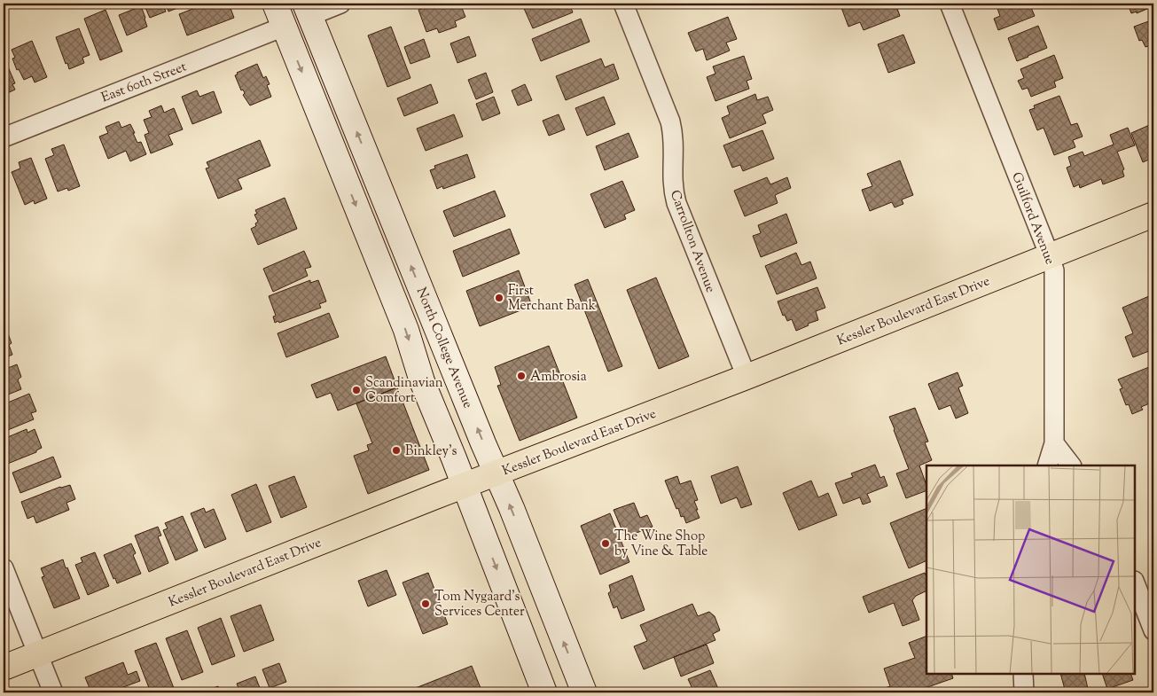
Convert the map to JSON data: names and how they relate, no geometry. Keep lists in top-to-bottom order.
{
  "streets": {
    "main road": ["Kessler Boulevard East Drive", "North College Avenue"],
    "street": ["East 60th Street", "Guilford Avenue", "Carrollton Avenue"]
  },
  "crossings": [
    ["Guilford Avenue", "Kessler Boulevard East Drive"],
    ["Carrollton Avenue", "Kessler Boulevard East Drive"],
    ["Kessler Boulevard East Drive", "North College Avenue"]
  ],
  "places": [
    "First Merchant Bank",
    "Ambrosia",
    "Scandinavian Comfort",
    "Binkley's",
    "The Wine Shop by Vine & Table",
    "Tom Nygaard's Services Center"
  ]
}
